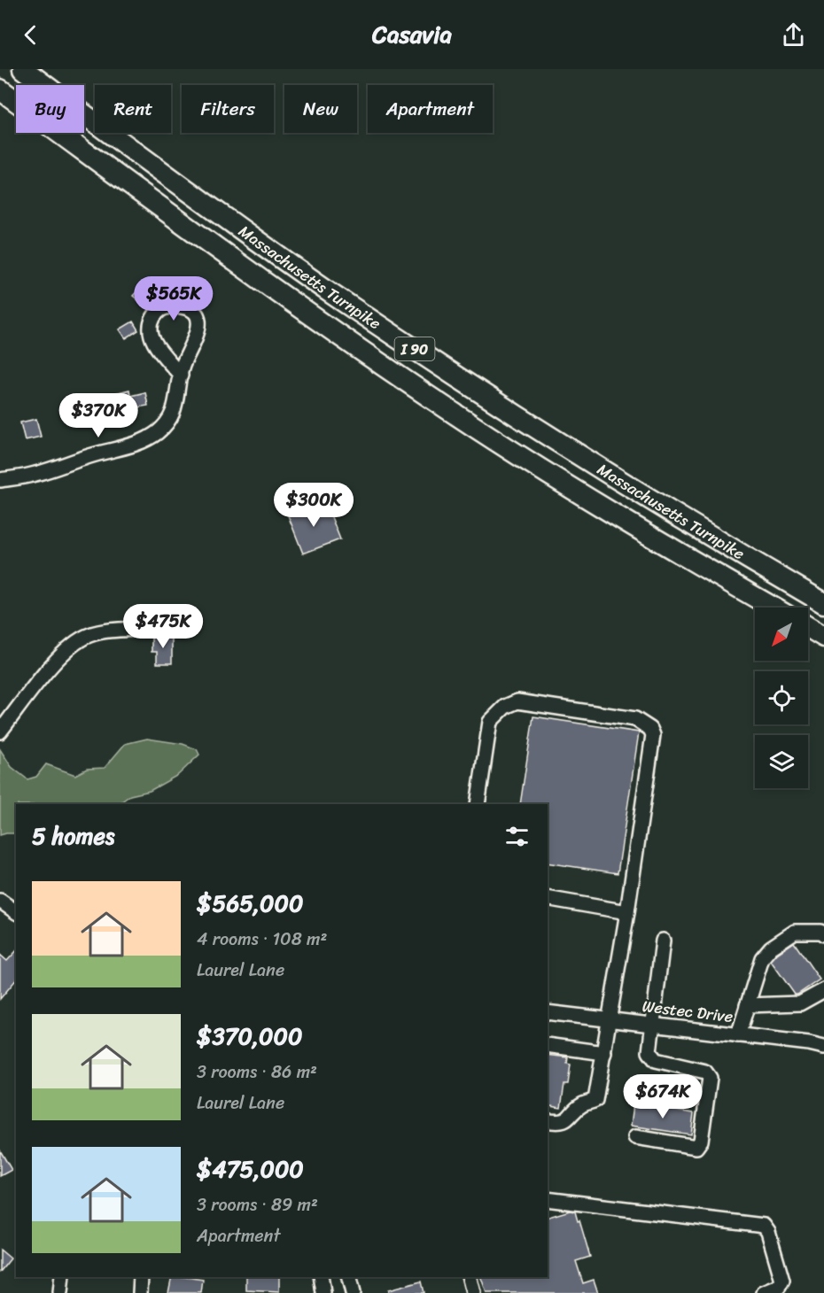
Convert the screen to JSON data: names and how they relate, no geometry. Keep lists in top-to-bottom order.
{
  "streets": {
    "highway": ["Massachusetts Turnpike", "I 90"],
    "street": ["Westec Drive"]
  },
  "north": "bottom left",
  "page": {
    "header": "Casavia",
    "chip": [
      "Buy",
      "Rent",
      "Filters",
      "New",
      "Apartment"
    ],
    "price": [
      "$565K",
      "$370K",
      "$300K",
      "$475K",
      "$674K"
    ],
    "heading": "5 homes",
    "list": [
      {
        "name": "$565,000",
        "note": "4 rooms · 108 m² · Laurel Lane"
      },
      {
        "name": "$370,000",
        "note": "3 rooms · 86 m² · Laurel Lane"
      },
      {
        "name": "$475,000",
        "note": "3 rooms · 89 m² · Apartment"
      }
    ]
  }
}
